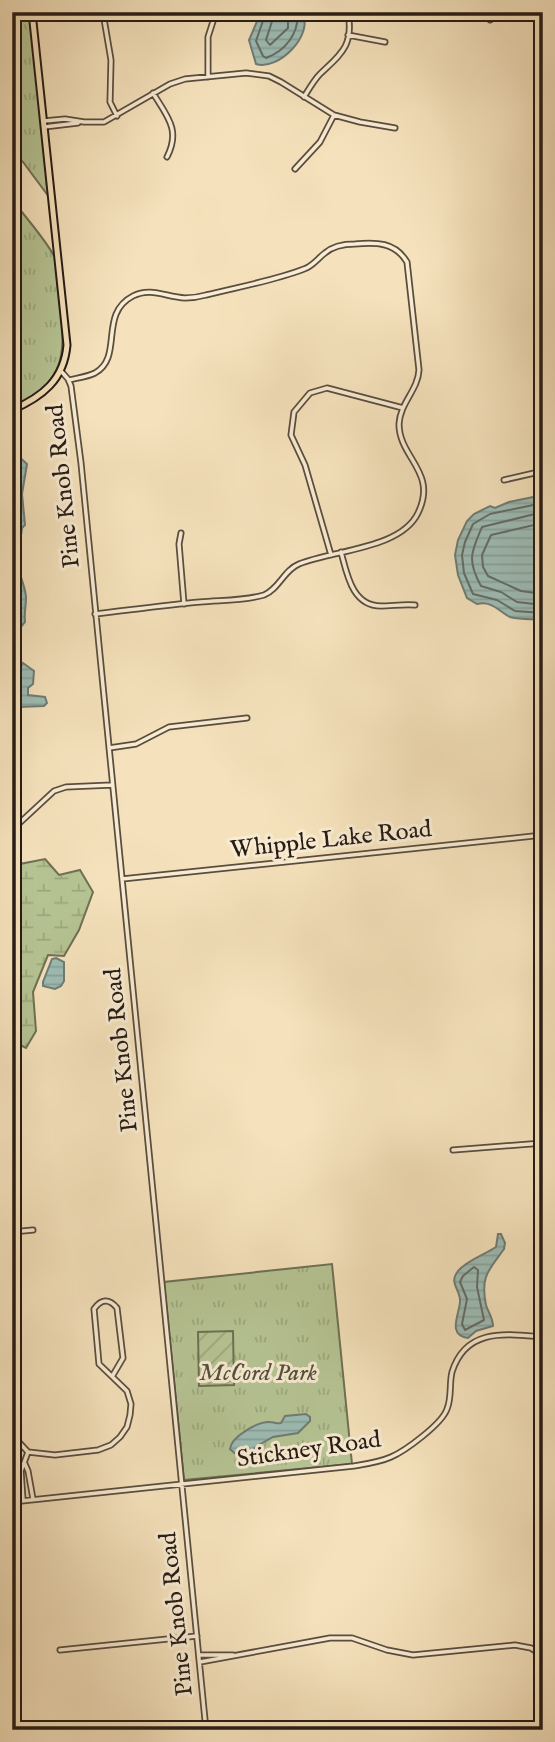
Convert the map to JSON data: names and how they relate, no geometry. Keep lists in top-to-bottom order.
{
  "streets": {
    "street": ["Pine Knob Road", "Whipple Lake Road", "Stickney Road"]
  },
  "crossings": [
    ["Pine Knob Road", "Whipple Lake Road"],
    ["Pine Knob Road", "Stickney Road"]
  ],
  "parks": ["McCord Park"]
}
